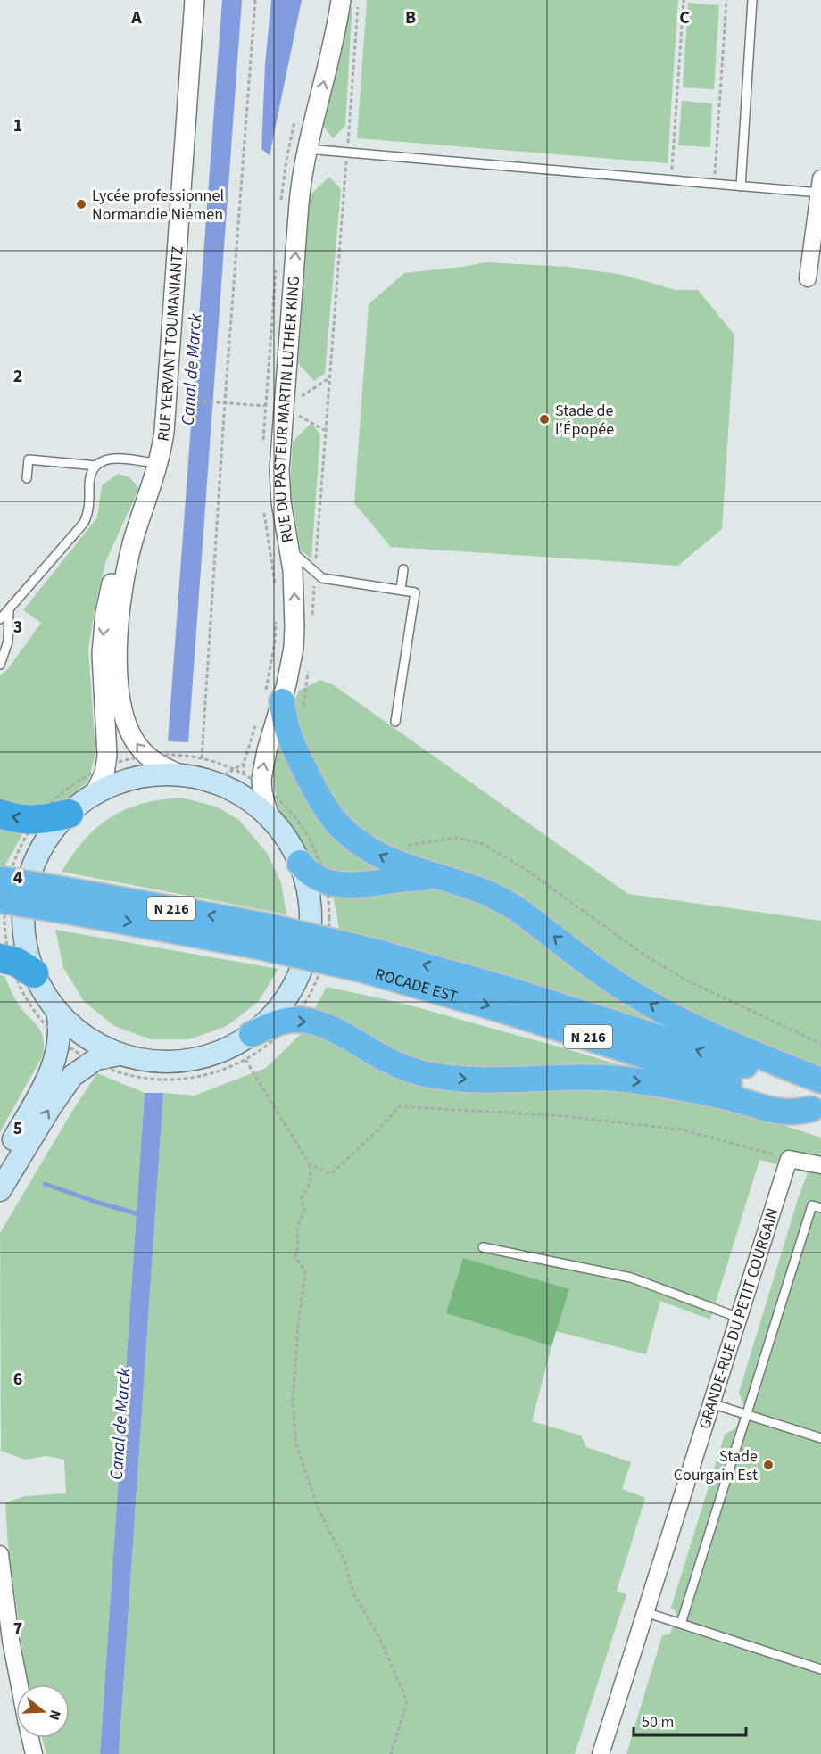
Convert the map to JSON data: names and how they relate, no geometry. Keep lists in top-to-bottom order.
{
  "streets": {
    "highway": ["N 216", "ROCADE EST"],
    "street": ["RUE YERVANT TOUMANIANTZ", "RUE DU PASTEUR MARTIN LUTHER KING", "GRANDE-RUE DU PETIT COURGAIN"]
  },
  "one_way": ["RUE DU PASTEUR MARTIN LUTHER KING"],
  "water": ["Canal de Marck"],
  "places": ["Lycée professionnel Normandie Niemen", "Stade de l'Épopée", "Stade Courgain Est"],
  "scale_bar": "50 m",
  "north": "right",
  "grid": {
    "columns": ["A", "B", "C"],
    "rows": [
      "1",
      "2",
      "3",
      "4",
      "5",
      "6",
      "7"
    ]
  }
}
